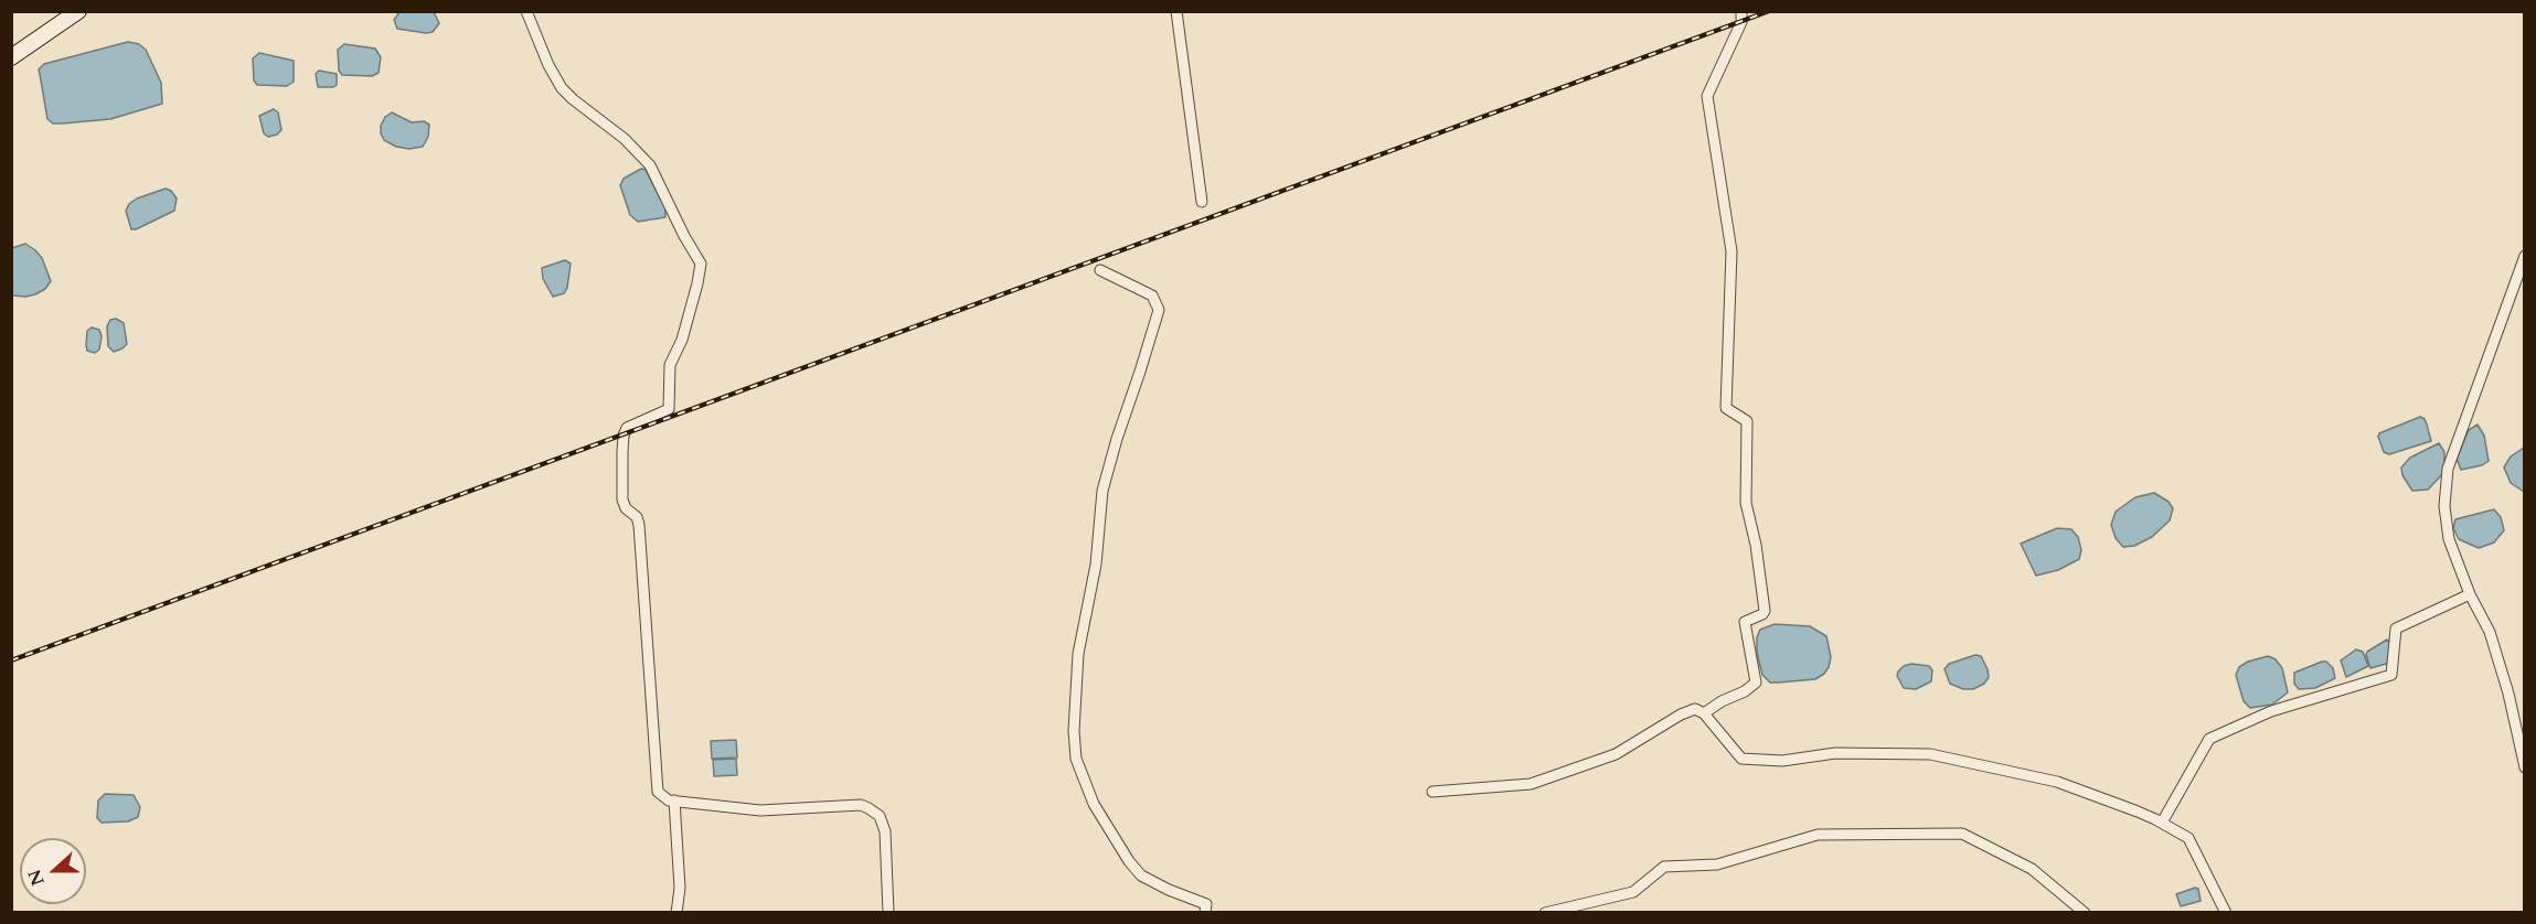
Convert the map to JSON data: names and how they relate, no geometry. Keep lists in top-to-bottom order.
{
  "north": "left"
}
